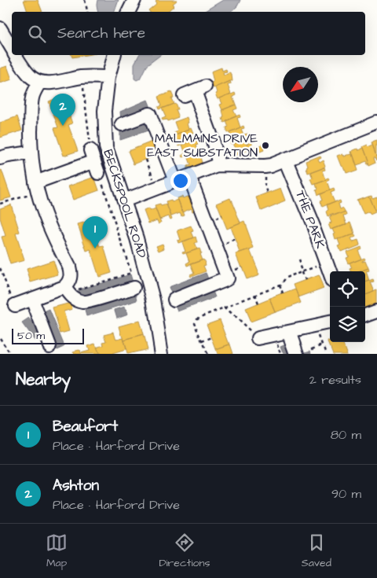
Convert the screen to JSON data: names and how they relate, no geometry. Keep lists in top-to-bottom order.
{
  "streets": {
    "street": ["BECKSPOOL ROAD", "THE PARK"]
  },
  "places": ["MALMAINS DRIVE EAST SUBSTATION"],
  "scale_bar": "50 m",
  "north": "bottom left",
  "page": {
    "search": "Search here",
    "pins": ["2", "1"],
    "scale": "50 m",
    "heading": ["Nearby", "2 results"],
    "list": [
      {
        "mark": "1",
        "name": "Beaufort",
        "note": "Place · Harford Drive",
        "value": "80 m"
      },
      {
        "mark": "2",
        "name": "Ashton",
        "note": "Place · Harford Drive",
        "value": "90 m"
      }
    ],
    "nav": ["Map", "Directions", "Saved"]
  }
}
